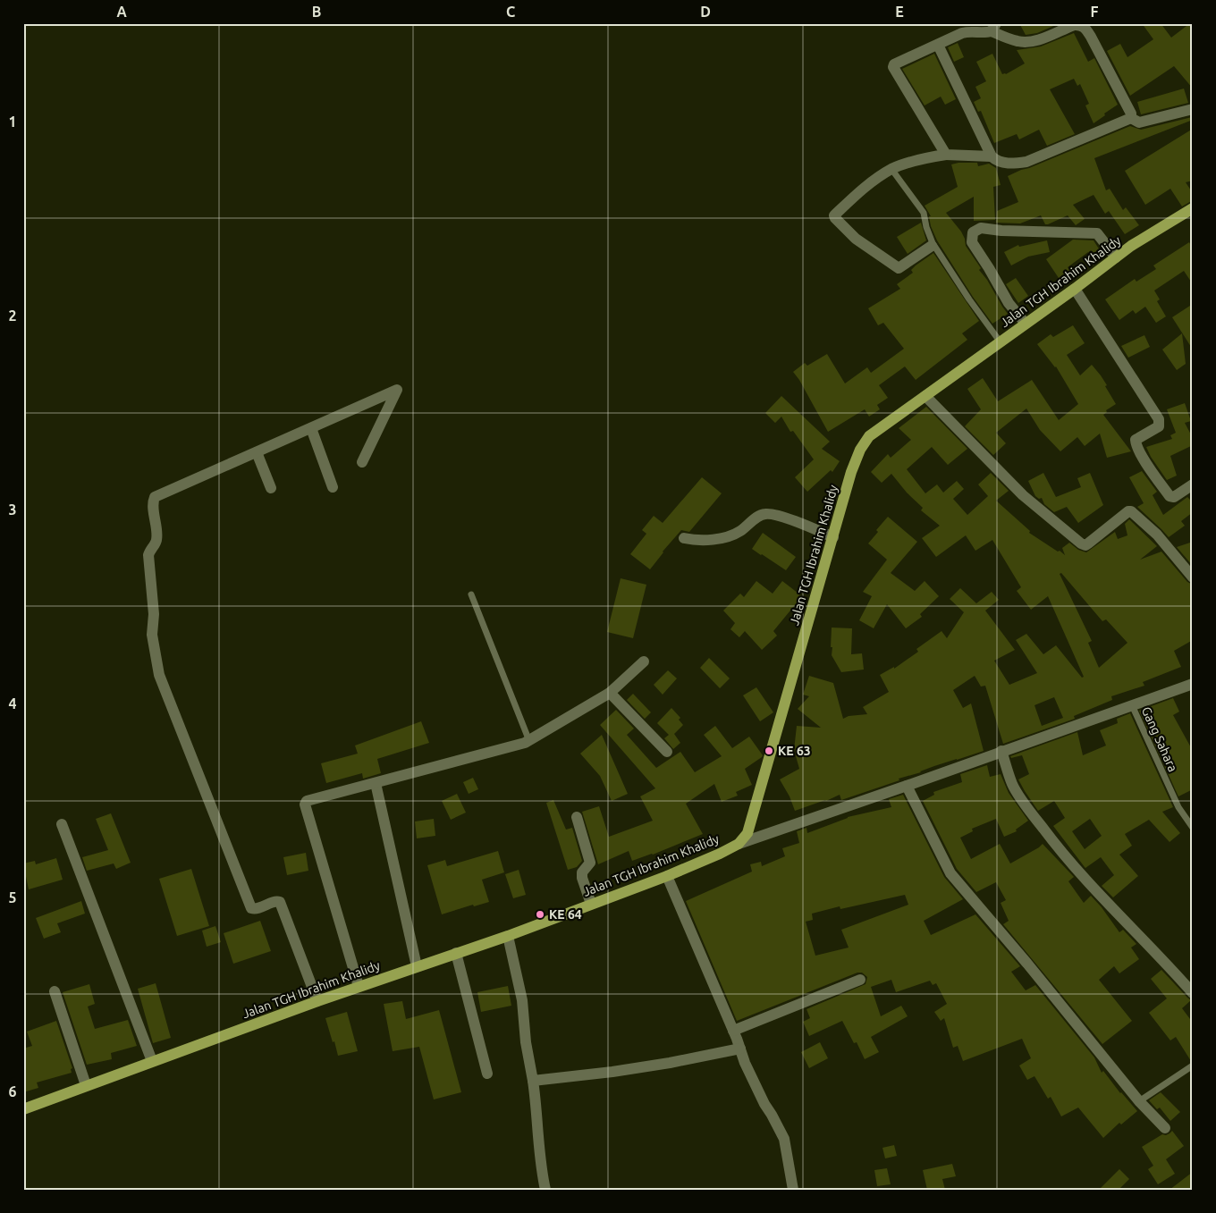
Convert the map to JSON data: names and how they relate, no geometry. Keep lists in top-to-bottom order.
{
  "streets": {
    "main road": ["Jalan TGH Ibrahim Khalidy"],
    "lane": ["Gang Sahara"]
  },
  "places": ["KE 63", "KE 64"],
  "grid": {
    "columns": [
      "A",
      "B",
      "C",
      "D",
      "E",
      "F"
    ],
    "rows": [
      "1",
      "2",
      "3",
      "4",
      "5",
      "6"
    ]
  }
}
